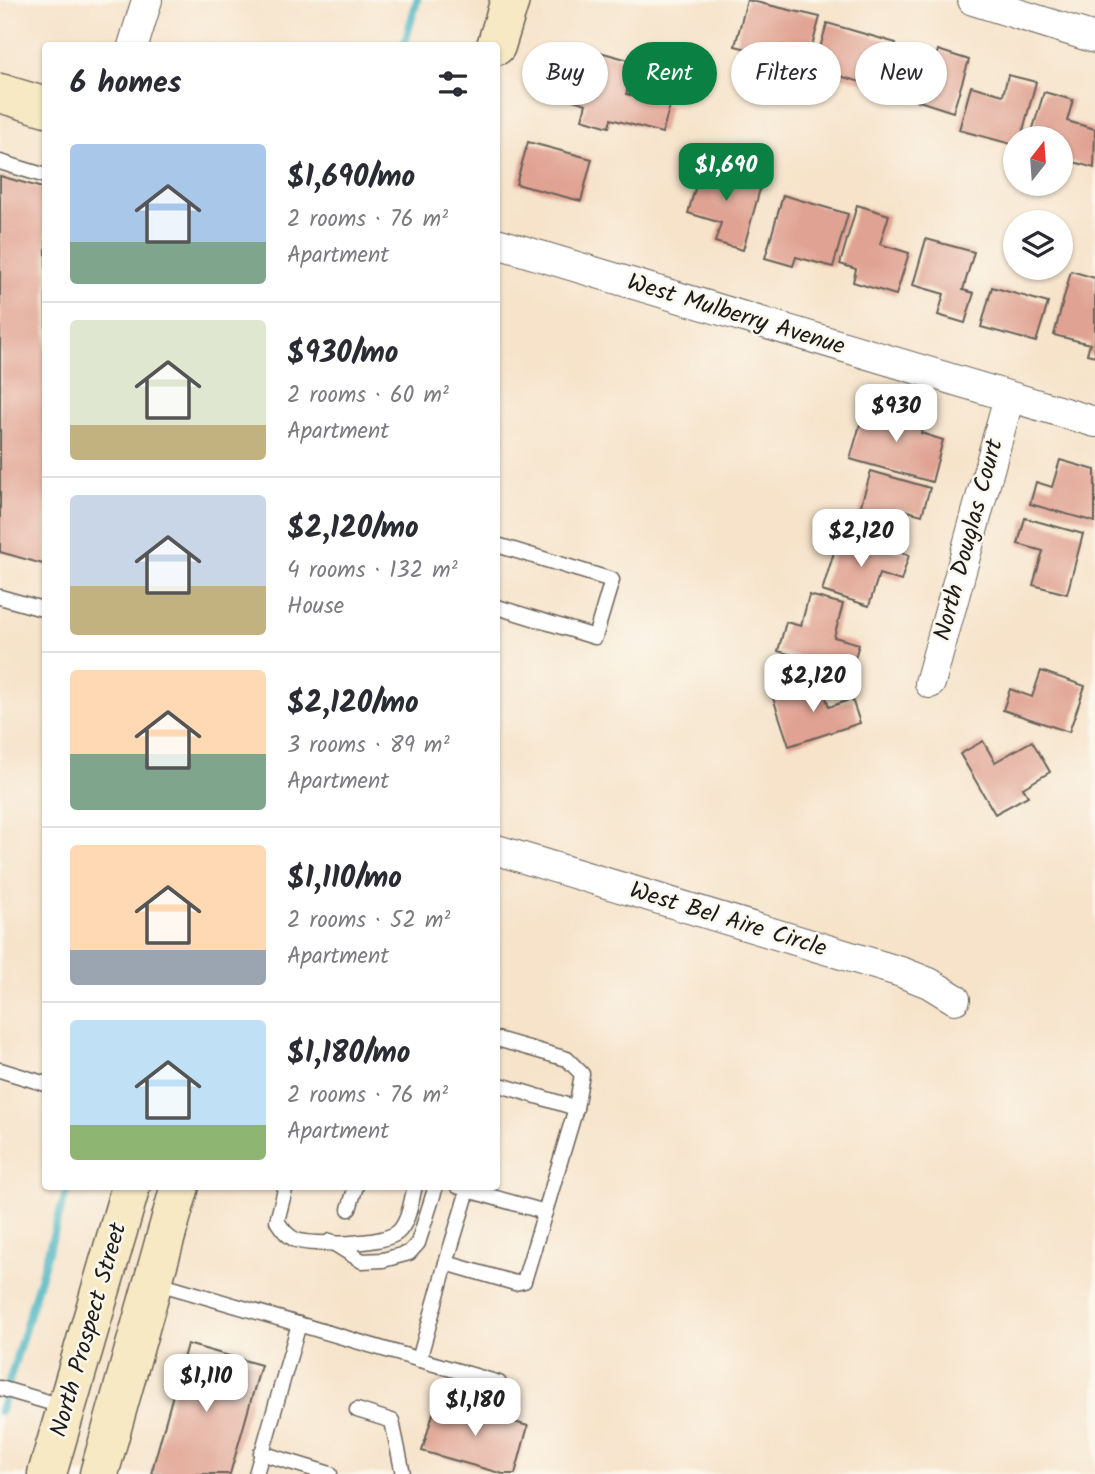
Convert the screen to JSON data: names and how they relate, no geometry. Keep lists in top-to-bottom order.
{
  "streets": {
    "street": [
      "West Mulberry Avenue",
      "North Douglas Court",
      "West Bel Aire Circle",
      "North Prospect Street"
    ]
  },
  "crossings": [
    ["West Mulberry Avenue", "North Douglas Court"]
  ],
  "north": "top",
  "page": {
    "chip": [
      "Buy",
      "Rent",
      "Filters",
      "New"
    ],
    "heading": "6 homes",
    "list": [
      {
        "name": "$1,690/mo",
        "note": "2 rooms · 76 m² · Apartment"
      },
      {
        "name": "$930/mo",
        "note": "2 rooms · 60 m² · Apartment"
      },
      {
        "name": "$2,120/mo",
        "note": "4 rooms · 132 m² · House"
      },
      {
        "name": "$2,120/mo",
        "note": "3 rooms · 89 m² · Apartment"
      },
      {
        "name": "$1,110/mo",
        "note": "2 rooms · 52 m² · Apartment"
      },
      {
        "name": "$1,180/mo",
        "note": "2 rooms · 76 m² · Apartment"
      }
    ],
    "price": [
      "$1,690",
      "$930",
      "$2,120",
      "$2,120",
      "$1,110",
      "$1,180"
    ]
  }
}
